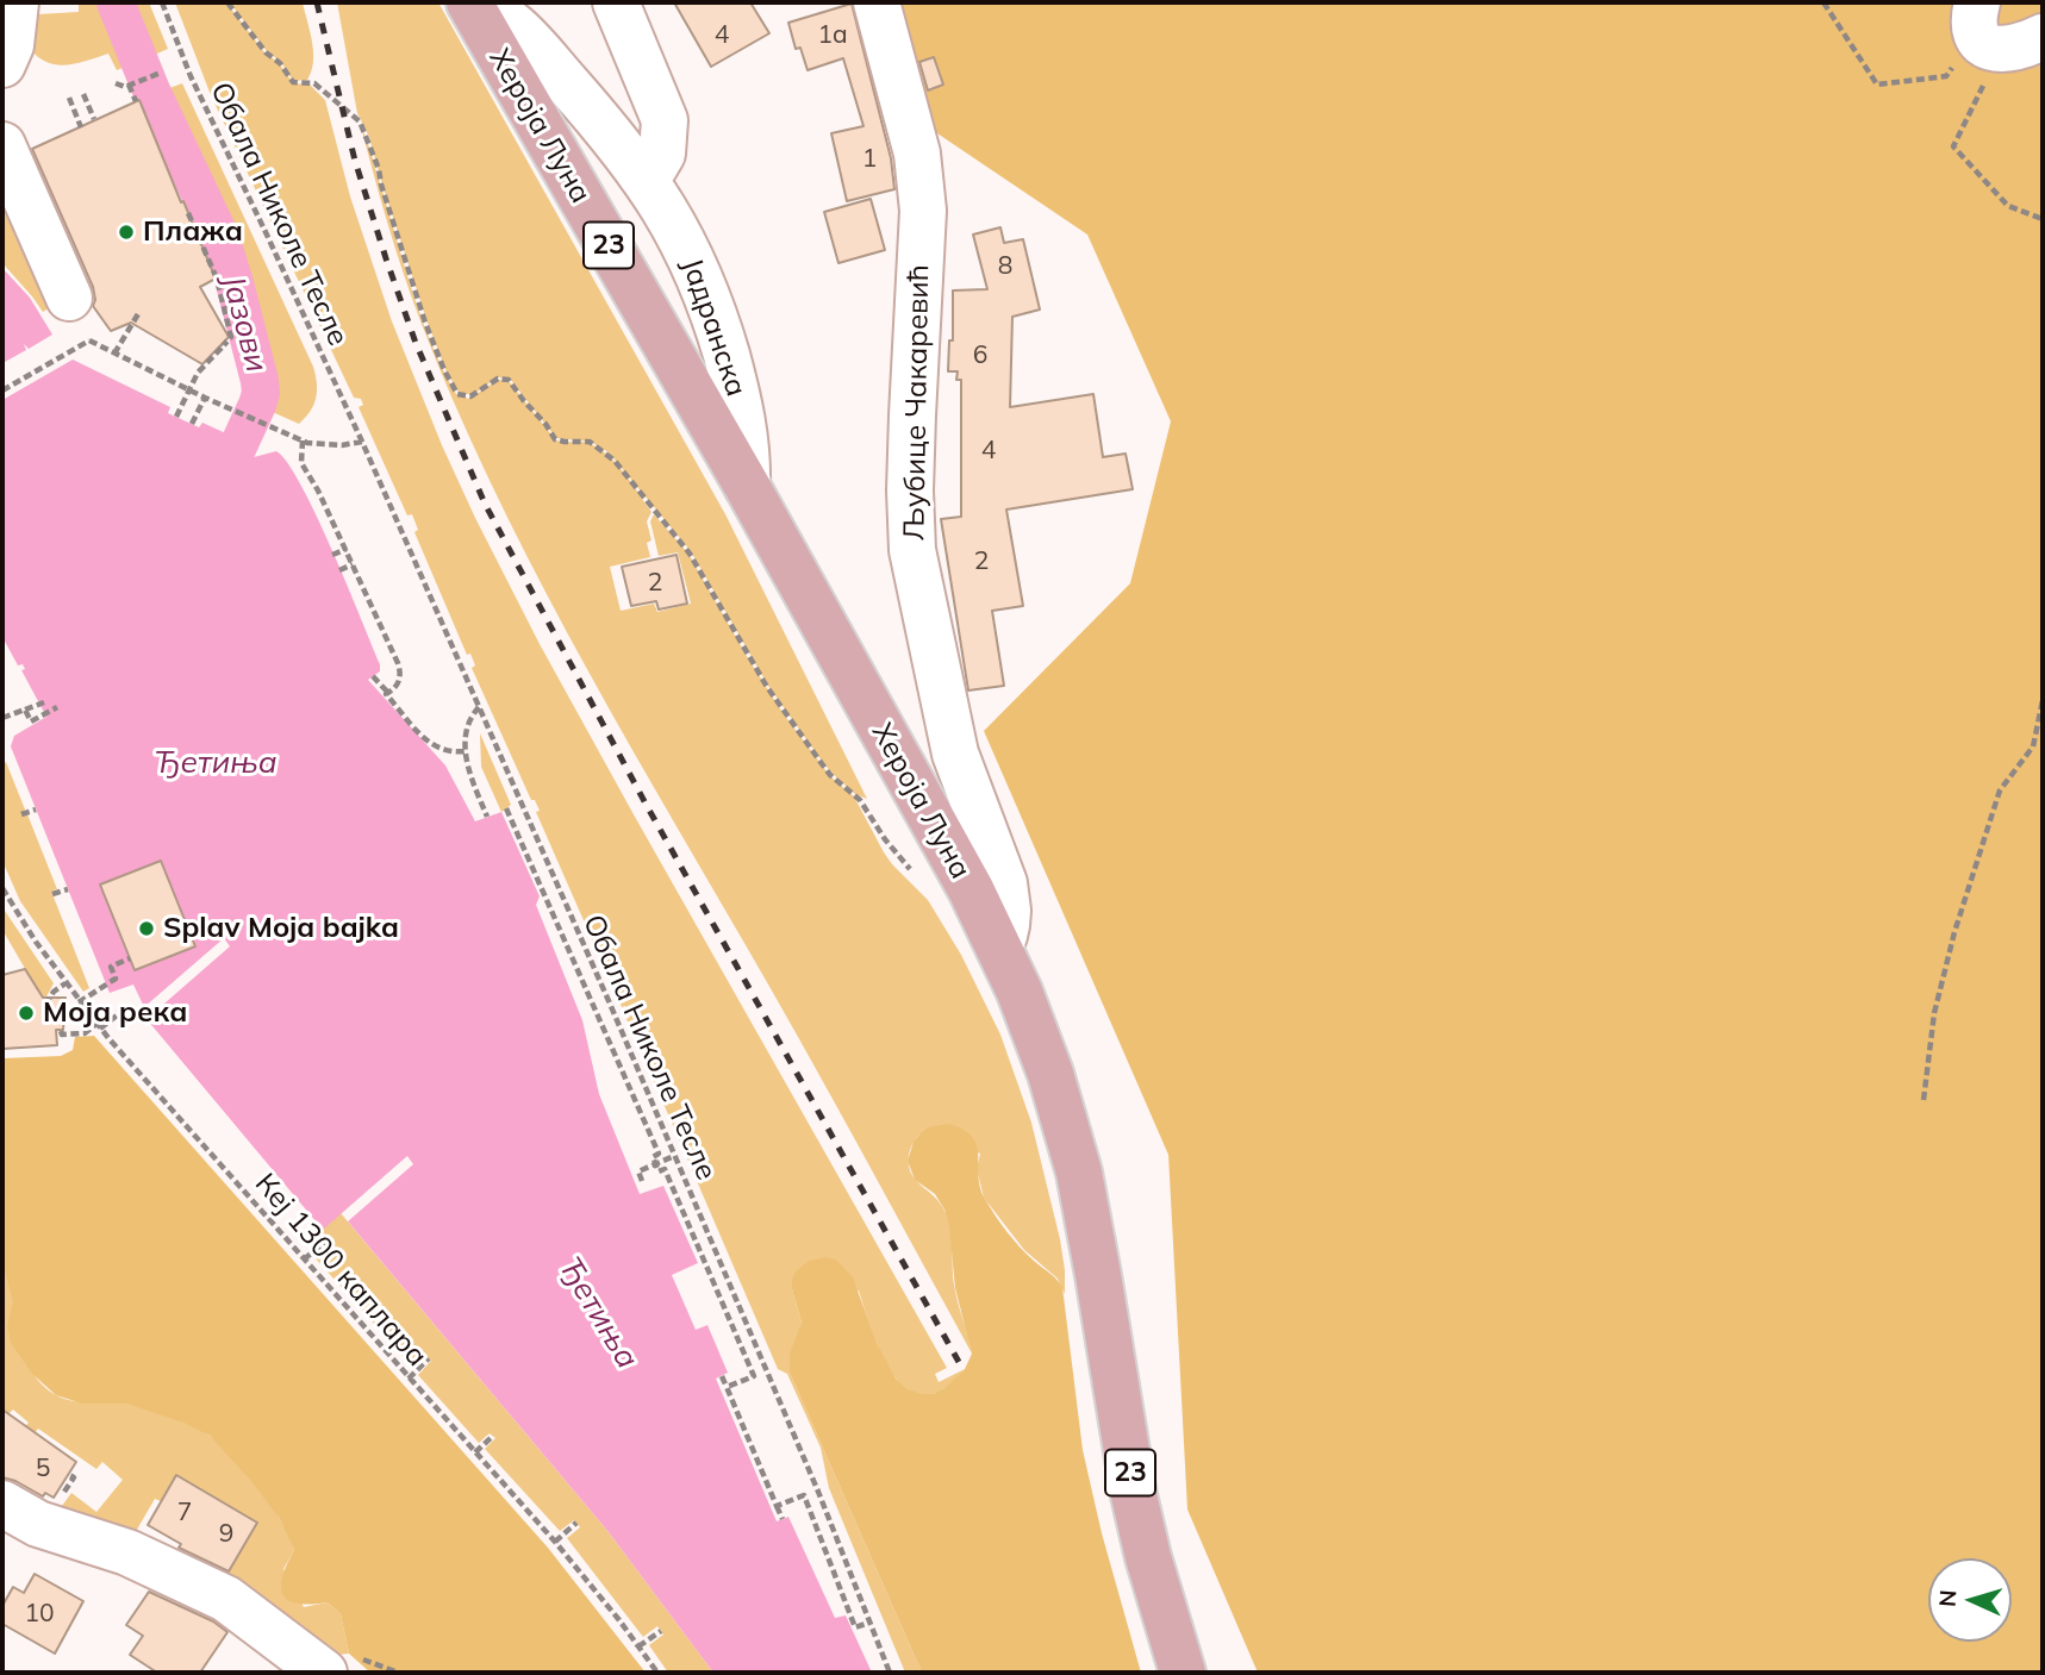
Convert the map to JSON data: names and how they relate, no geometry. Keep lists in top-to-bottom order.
{
  "streets": {
    "main road": ["Хероја Луна", "23"],
    "street": ["Јадранска", "Љубице Чакаревић"],
    "path": ["Обала Николе Тесле", "Кеј 1300 каплара"]
  },
  "crossings": [
    ["Хероја Луна", "Јадранска"],
    ["Хероја Луна", "Љубице Чакаревић"]
  ],
  "water": ["Јазови", "Ђетиња"],
  "places": ["Плажа", "Splav Moja bajka", "Моја река"],
  "house_numbers": [
    "4",
    "1a",
    "1",
    "8",
    "6",
    "4",
    "2",
    "2",
    "5",
    "7",
    "9",
    "10"
  ],
  "north": "left"
}
